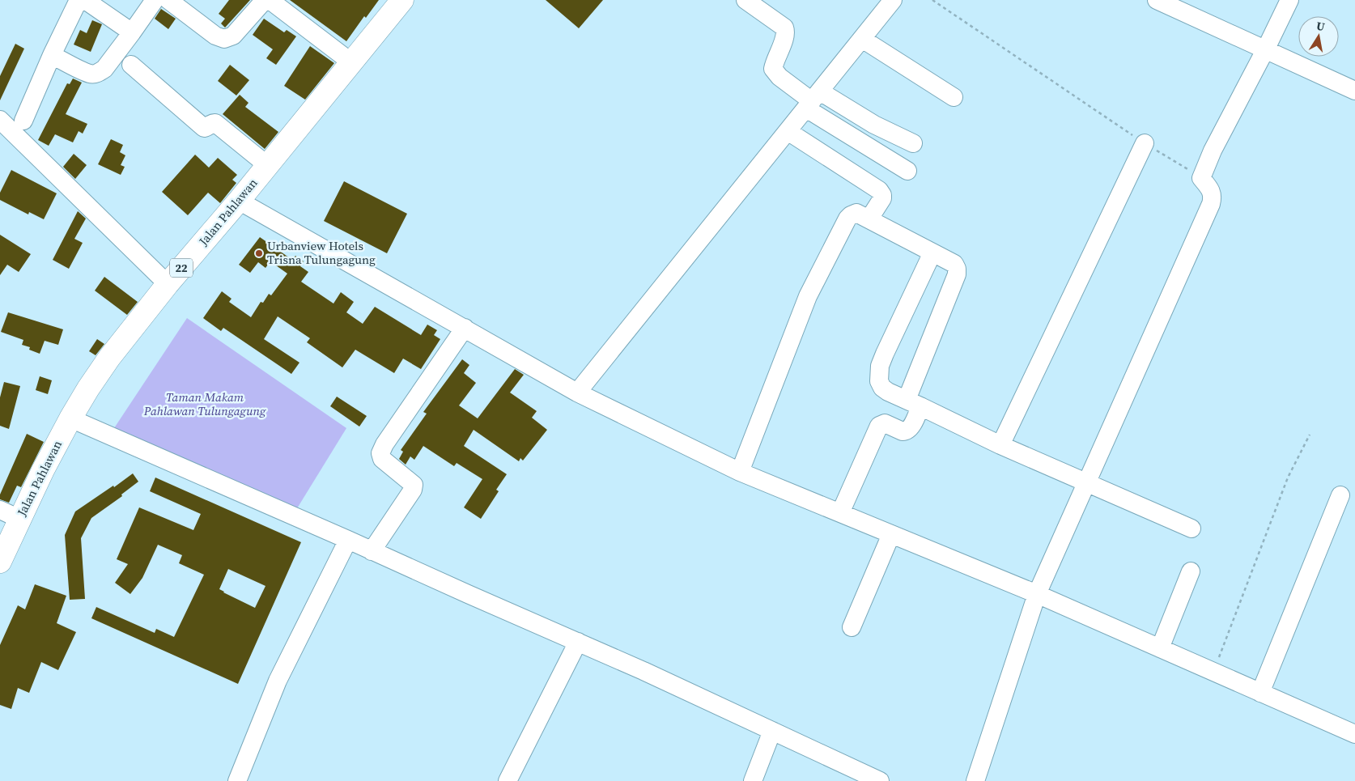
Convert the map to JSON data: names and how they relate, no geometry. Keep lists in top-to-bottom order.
{
  "streets": {
    "highway": ["Jalan Pahlawan", "22"]
  },
  "parks": ["Taman Makam Pahlawan Tulungagung"],
  "places": ["Urbanview Hotels Trisna Tulungagung"],
  "north": "top"
}
